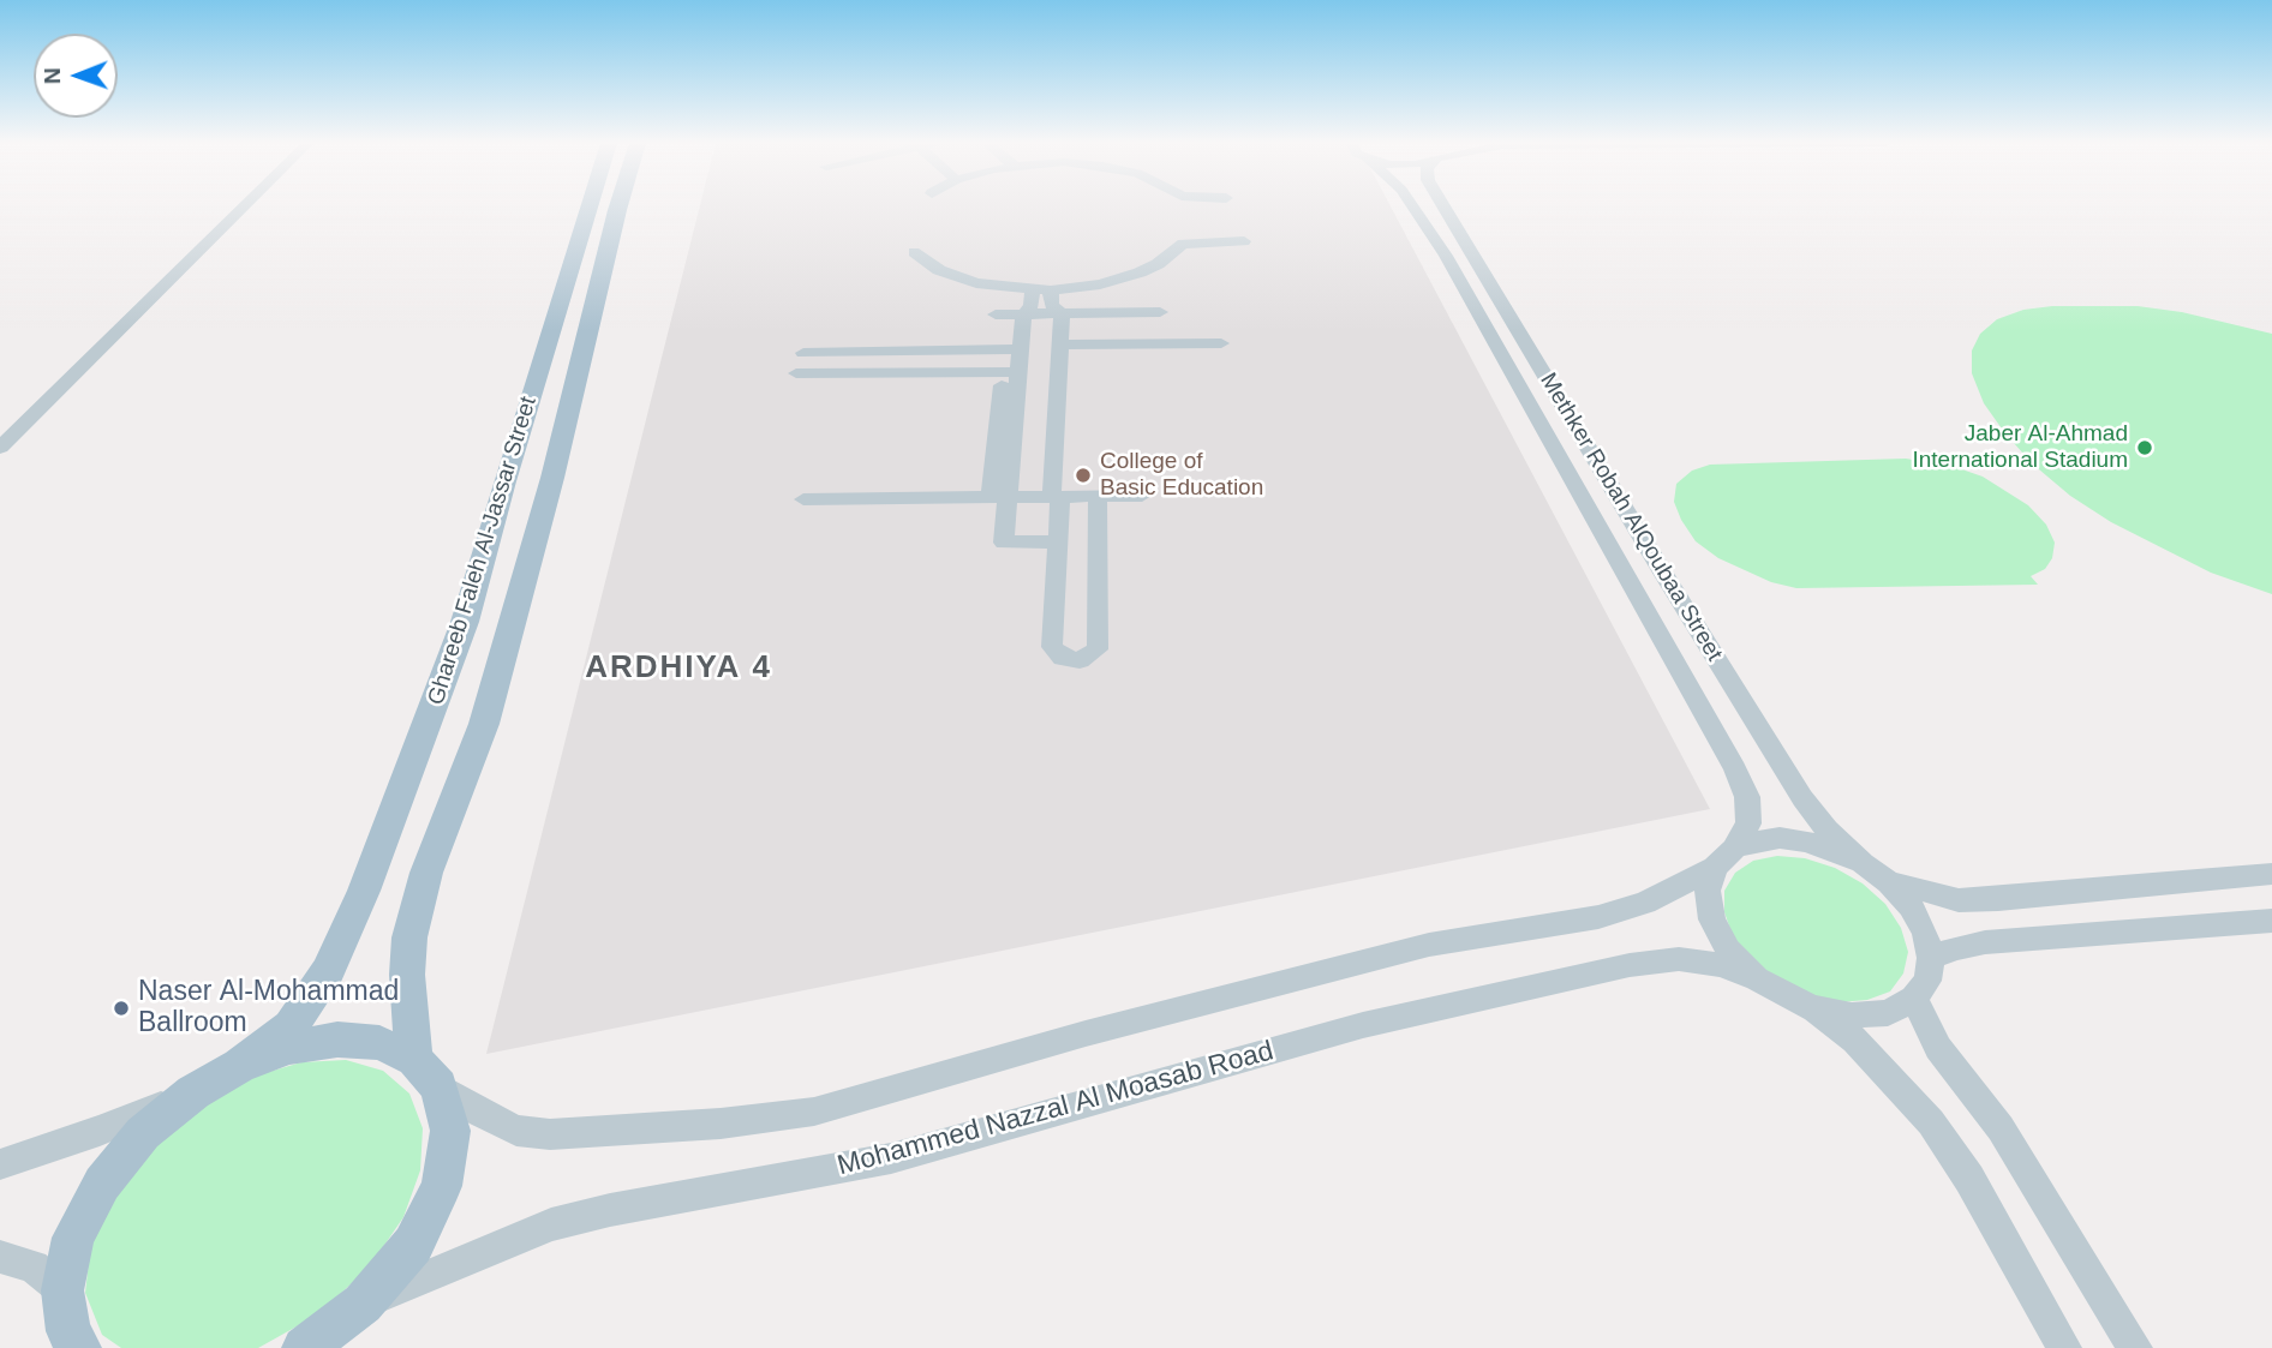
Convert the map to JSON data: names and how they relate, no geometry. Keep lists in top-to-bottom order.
{
  "streets": {
    "main road": ["Ghareeb Faleh Al-Jassar Street"],
    "street": ["Methker Robah AlQoubaa Street", "Mohammed Nazzal Al Moasab Road"]
  },
  "crossings": [
    ["Methker Robah AlQoubaa Street", "Mohammed Nazzal Al Moasab Road"],
    ["Ghareeb Faleh Al-Jassar Street", "Mohammed Nazzal Al Moasab Road"]
  ],
  "districts": ["ARDHIYA 4"],
  "places": ["Jaber Al-Ahmad International Stadium", "College of Basic Education", "Naser Al-Mohammad Ballroom"],
  "north": "left"
}
